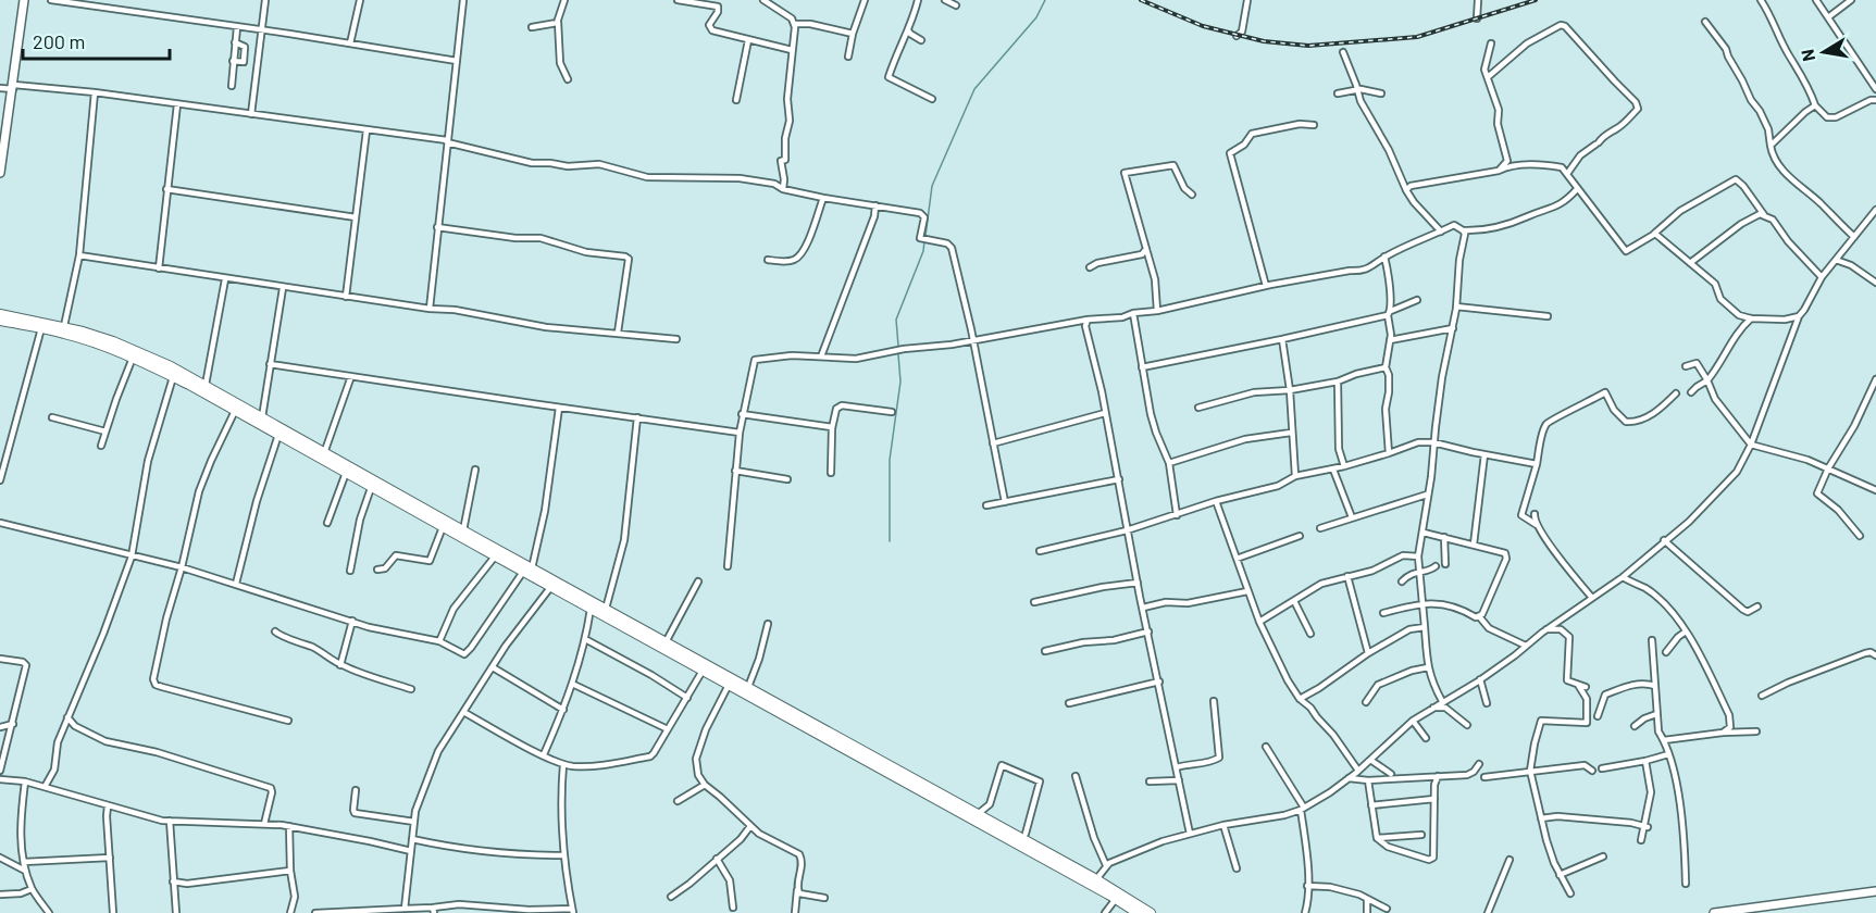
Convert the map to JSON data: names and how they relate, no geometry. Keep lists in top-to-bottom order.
{
  "scale_bar": "200 m",
  "north": "left"
}
